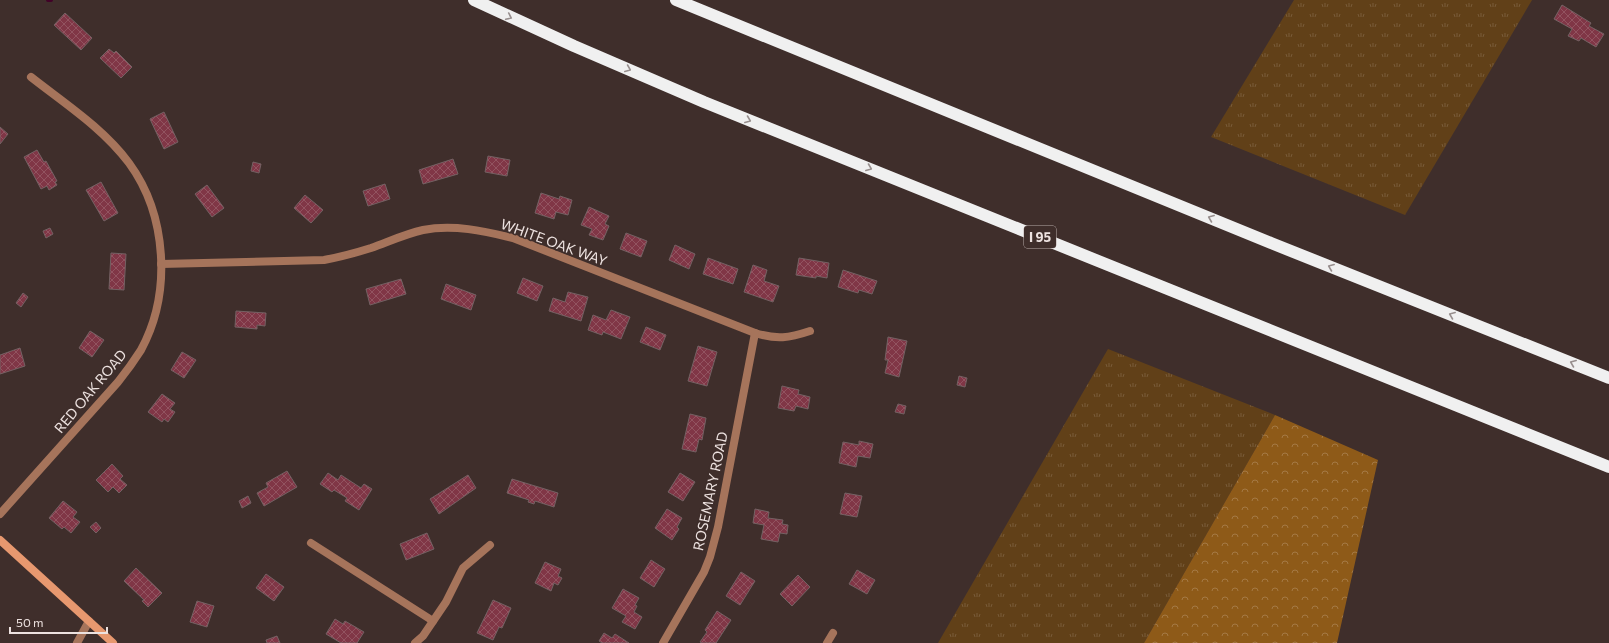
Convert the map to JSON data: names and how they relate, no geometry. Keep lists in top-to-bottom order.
{
  "streets": {
    "highway": ["I 95"],
    "street": ["WHITE OAK WAY", "RED OAK ROAD", "ROSEMARY ROAD"]
  },
  "crossings": [
    ["WHITE OAK WAY", "RED OAK ROAD"],
    ["WHITE OAK WAY", "ROSEMARY ROAD"]
  ],
  "scale_bar": "50 m"
}
